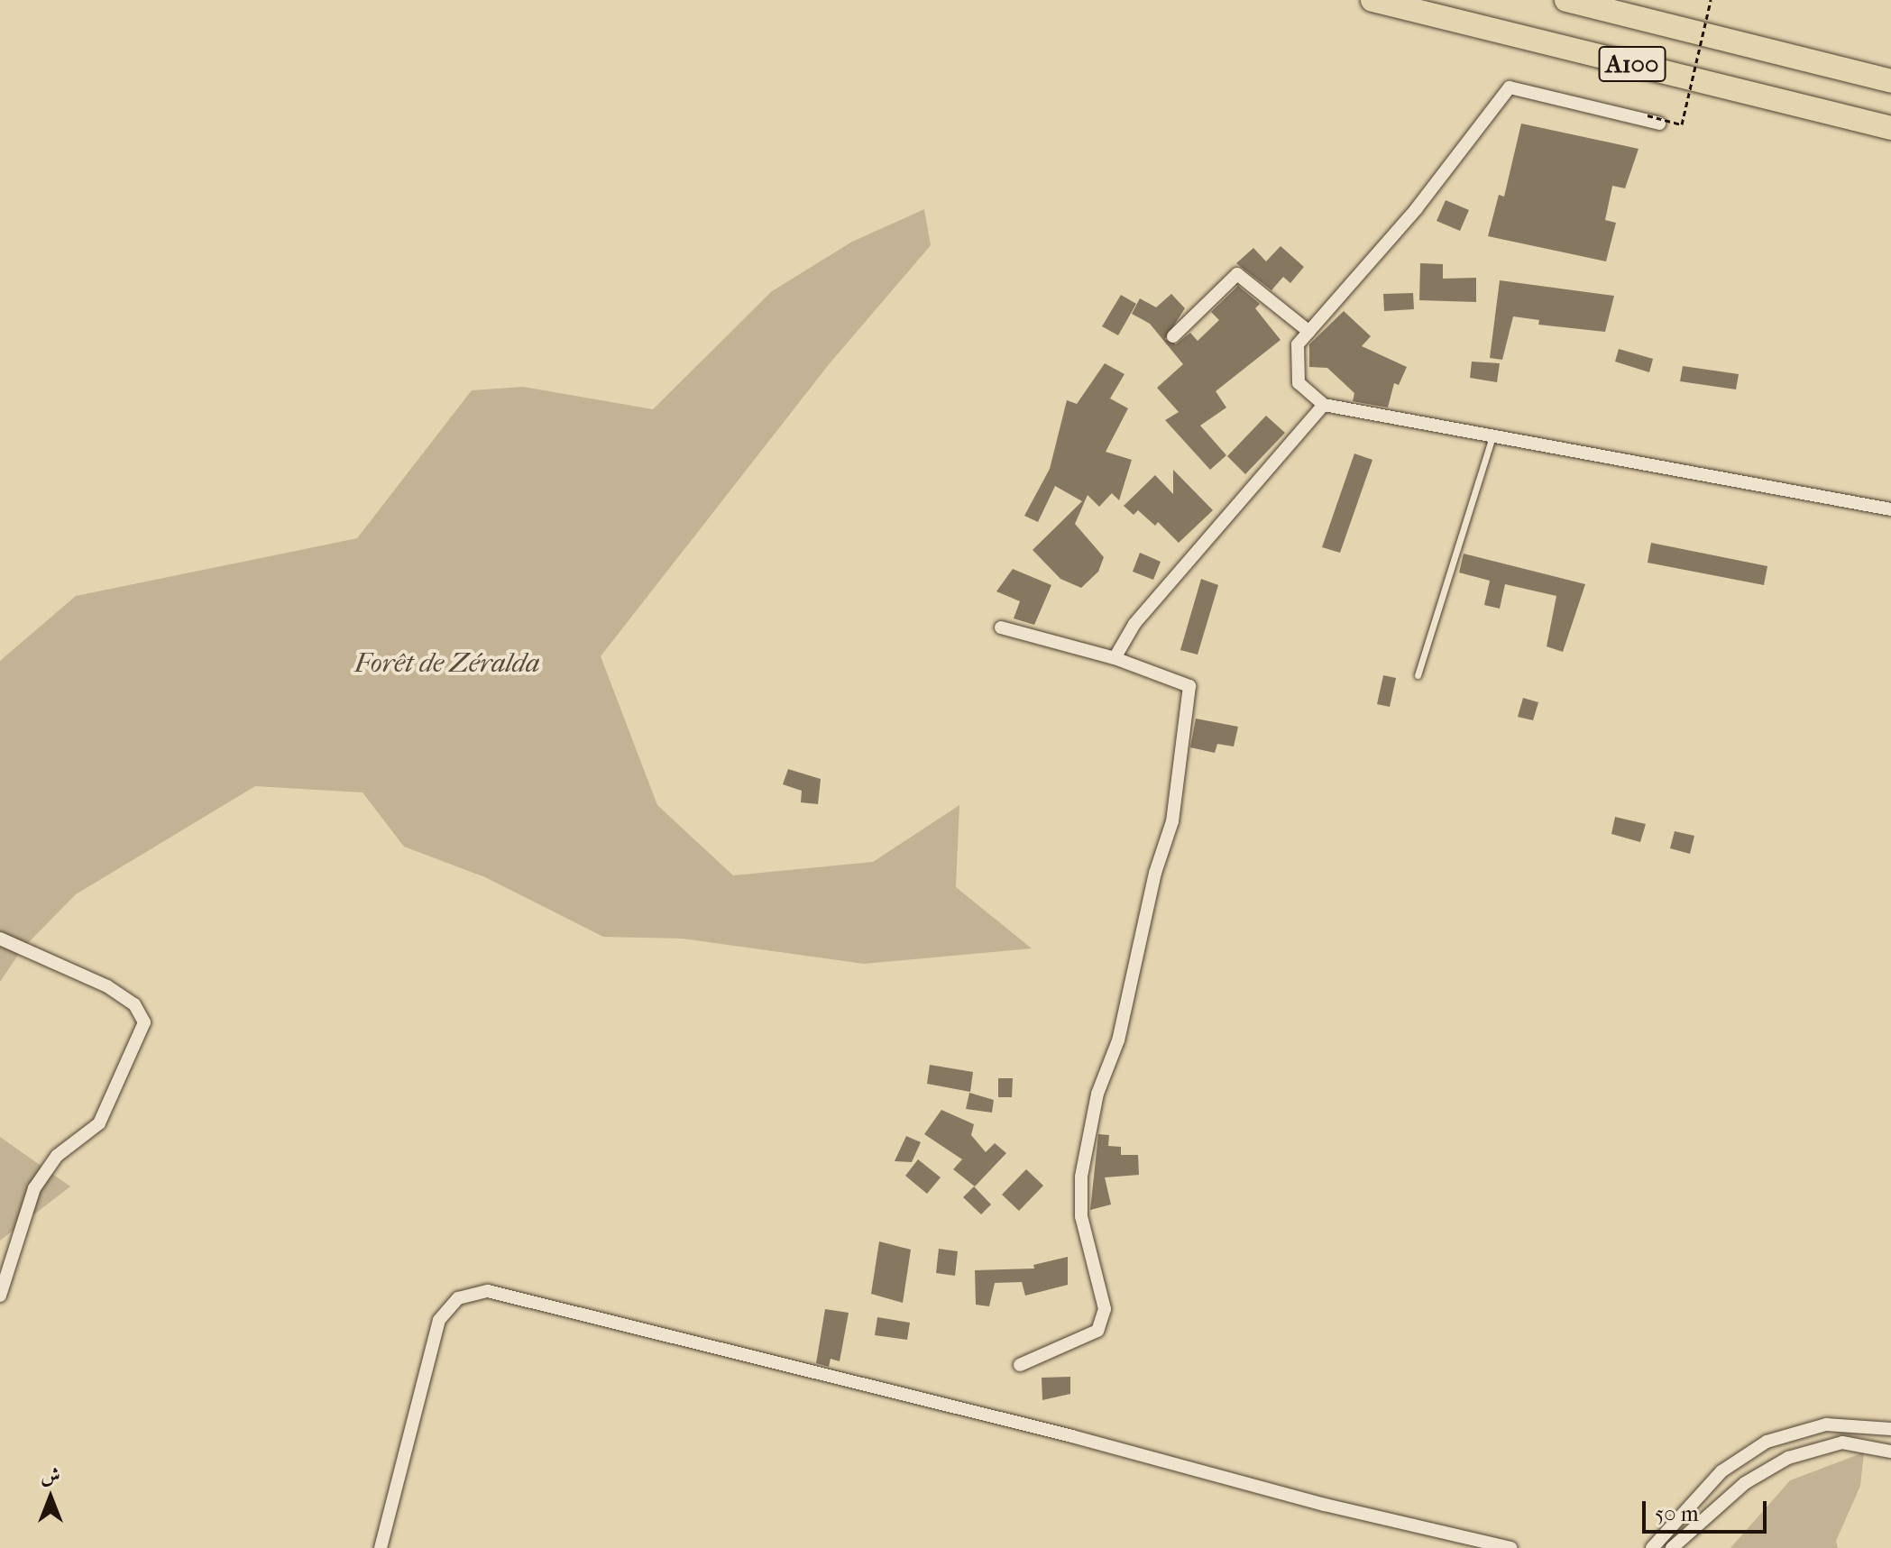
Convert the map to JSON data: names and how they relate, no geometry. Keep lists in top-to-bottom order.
{
  "streets": {
    "highway": ["A100"]
  },
  "parks": ["Forêt de Zéralda"],
  "scale_bar": "50 m",
  "north": "top"
}
